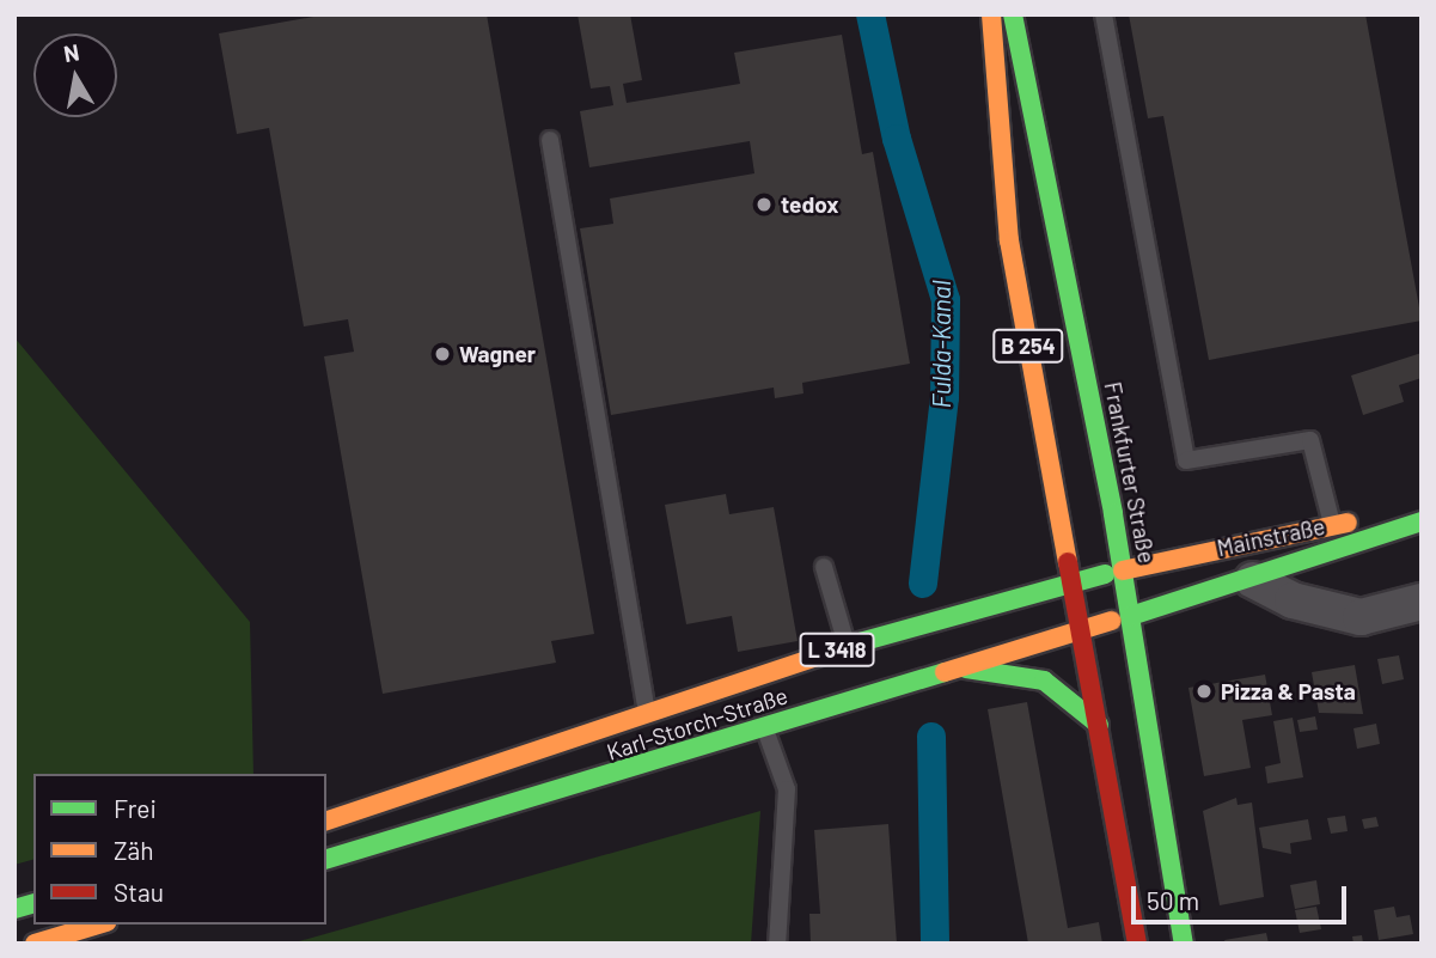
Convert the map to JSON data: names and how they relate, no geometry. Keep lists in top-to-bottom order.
{
  "streets": {
    "main road": [
      "B 254",
      "Frankfurter Straße",
      "Mainstraße",
      "L 3418",
      "Karl-Storch-Straße"
    ]
  },
  "crossings": [
    ["B 254", "Mainstraße"],
    ["B 254", "Karl-Storch-Straße"],
    ["Frankfurter Straße", "Mainstraße"],
    ["Mainstraße", "Karl-Storch-Straße"]
  ],
  "water": ["Fulda-Kanal"],
  "places": ["tedox", "Wagner", "Pizza & Pasta"],
  "legend": ["Frei", "Zäh", "Stau"],
  "scale_bar": "50 m",
  "north": "top"
}
